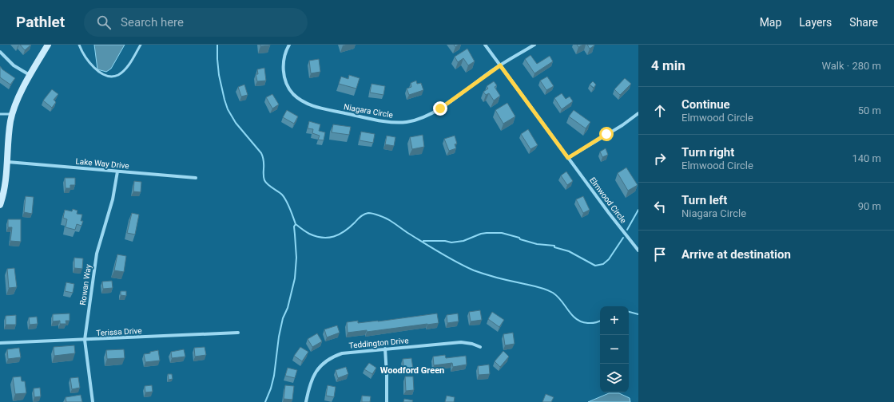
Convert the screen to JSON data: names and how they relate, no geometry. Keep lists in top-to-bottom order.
{
  "streets": {
    "street": [
      "Niagara Circle",
      "Lake Way Drive",
      "Elmwood Circle",
      "Rowan Way",
      "Terissa Drive",
      "Teddington Drive"
    ]
  },
  "crossings": [
    ["Niagara Circle", "Elmwood Circle"],
    ["Lake Way Drive", "Rowan Way"],
    ["Rowan Way", "Terissa Drive"]
  ],
  "districts": ["Woodford Green"],
  "page": {
    "header": "Pathlet",
    "search": "Search here",
    "nav": ["Map", "Layers", "Share"],
    "heading": ["4 min", "Walk · 280 m"],
    "list": [
      ["Continue", "Elmwood Circle", "50 m"],
      ["Turn right", "Elmwood Circle", "140 m"],
      ["Turn left", "Niagara Circle", "90 m"],
      "Arrive at destination"
    ],
    "map_buttons": ["+", "−"]
  }
}
